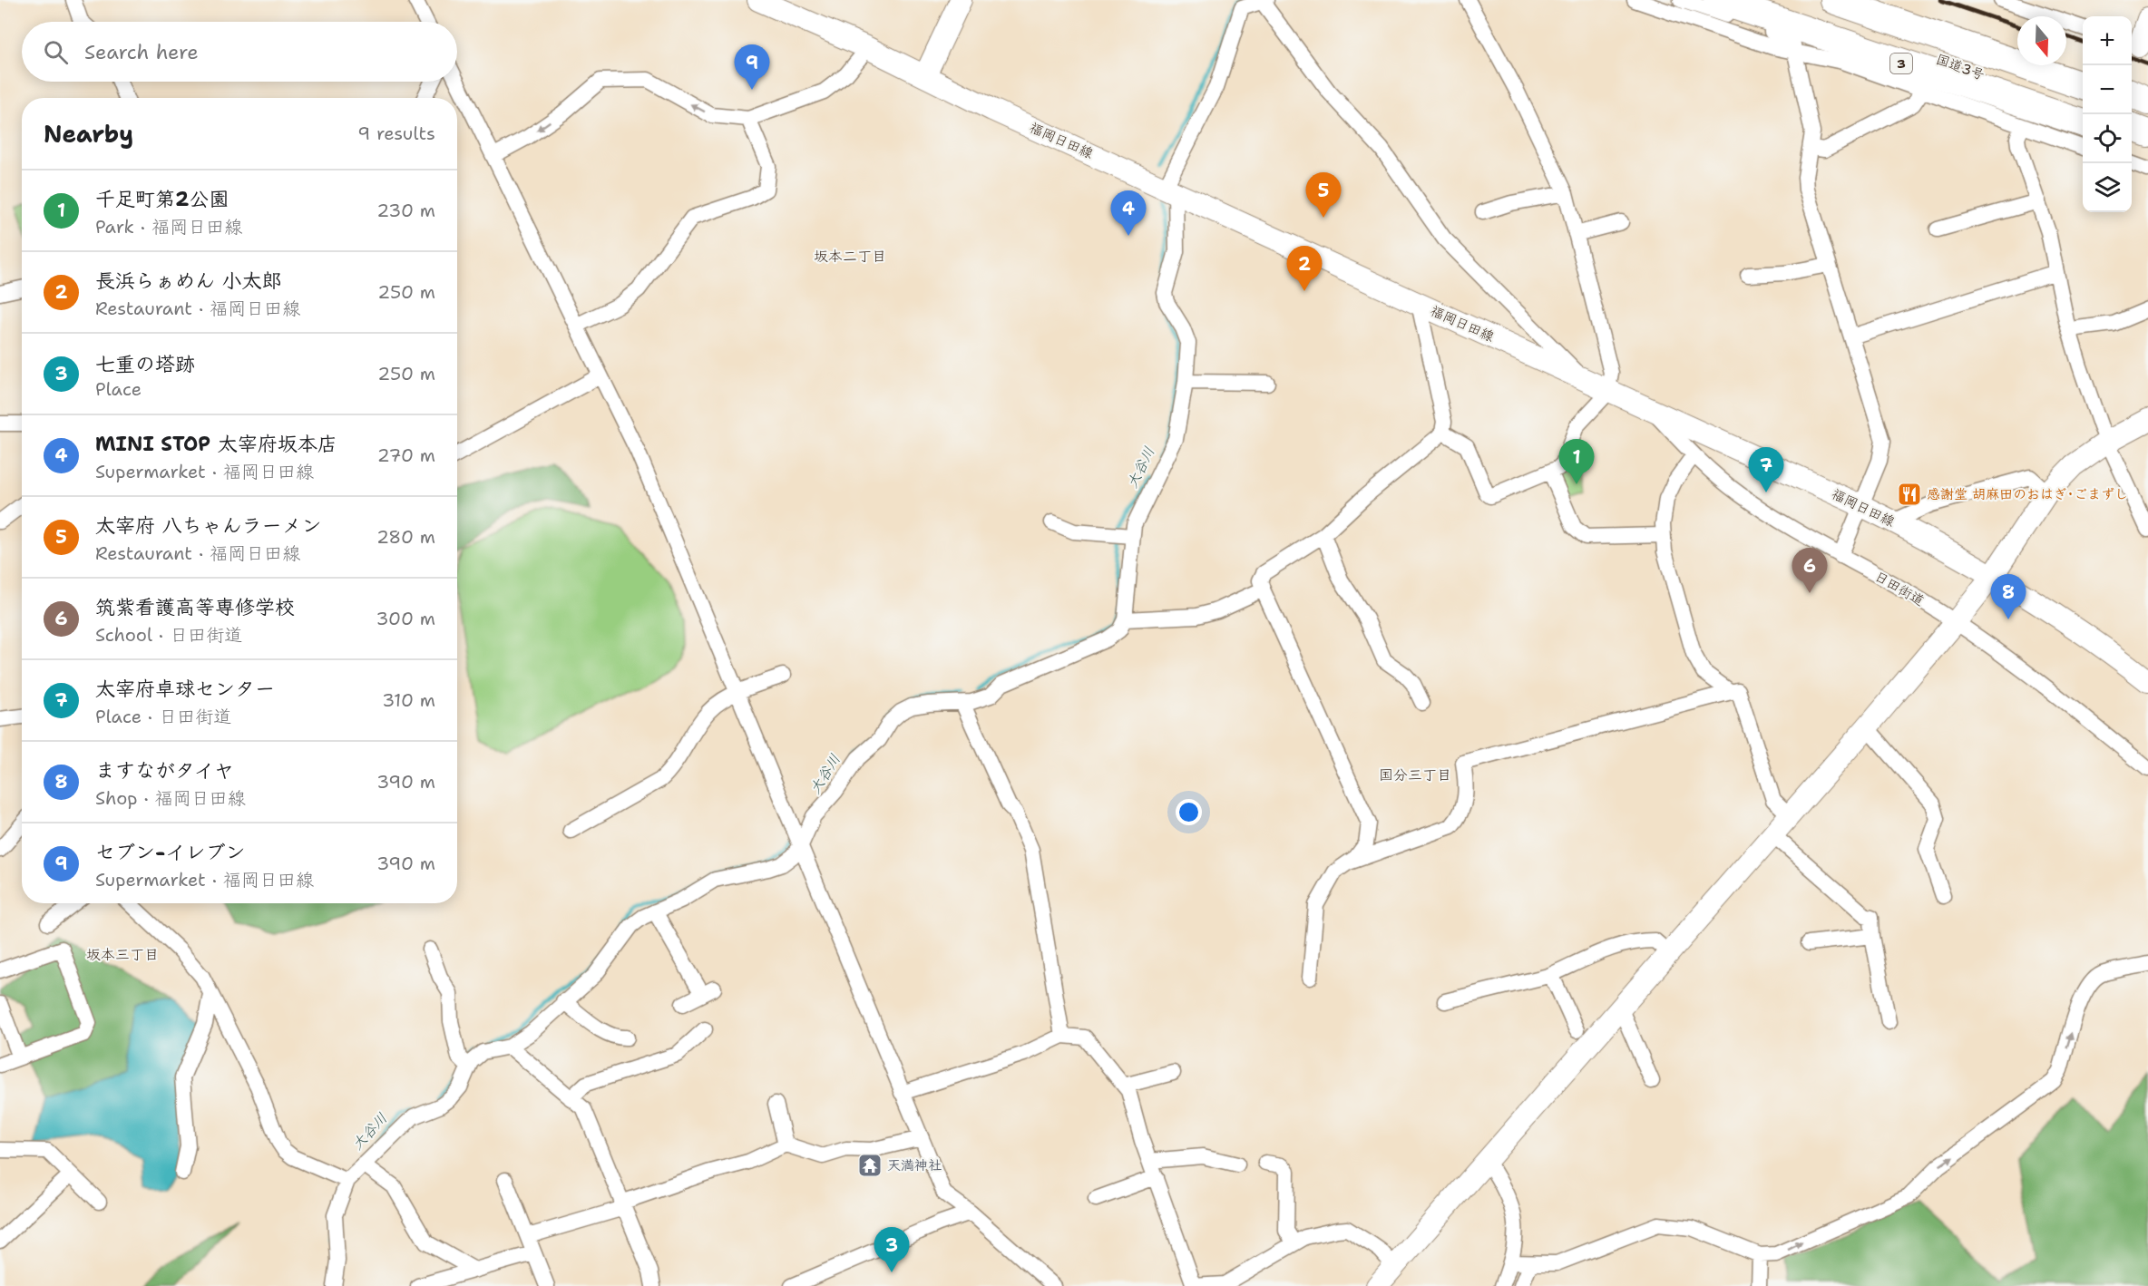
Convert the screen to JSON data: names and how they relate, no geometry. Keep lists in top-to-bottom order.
{
  "streets": {
    "highway": ["3", "国道3号"],
    "main road": ["福岡日田線"],
    "street": ["日田街道"]
  },
  "crossings": [
    ["福岡日田線", "日田街道"]
  ],
  "districts": ["坂本二丁目", "国分三丁目", "坂本三丁目"],
  "water": ["大谷川"],
  "places": {
    "restaurant": ["感謝堂 胡麻田のおはぎ･ごまずし"],
    "temple": ["天満神社"]
  },
  "north": "bottom",
  "page": {
    "map_buttons": ["+", "−"],
    "search": "Search here",
    "pins": [
      "9",
      "5",
      "4",
      "2",
      "1",
      "7",
      "6",
      "8",
      "3"
    ],
    "heading": ["Nearby", "9 results"],
    "list": [
      {
        "mark": "1",
        "name": "千足町第2公園",
        "note": "Park · 福岡日田線",
        "value": "230 m"
      },
      {
        "mark": "2",
        "name": "長浜らぁめん 小太郎",
        "note": "Restaurant · 福岡日田線",
        "value": "250 m"
      },
      {
        "mark": "3",
        "name": "七重の塔跡",
        "note": "Place",
        "value": "250 m"
      },
      {
        "mark": "4",
        "name": "MINI STOP 太宰府坂本店",
        "note": "Supermarket · 福岡日田線",
        "value": "270 m"
      },
      {
        "mark": "5",
        "name": "太宰府 八ちゃんラーメン",
        "note": "Restaurant · 福岡日田線",
        "value": "280 m"
      },
      {
        "mark": "6",
        "name": "筑紫看護高等専修学校",
        "note": "School · 日田街道",
        "value": "300 m"
      },
      {
        "mark": "7",
        "name": "太宰府卓球センター",
        "note": "Place · 日田街道",
        "value": "310 m"
      },
      {
        "mark": "8",
        "name": "ますながタイヤ",
        "note": "Shop · 福岡日田線",
        "value": "390 m"
      },
      {
        "mark": "9",
        "name": "セブン-イレブン",
        "note": "Supermarket · 福岡日田線",
        "value": "390 m"
      }
    ]
  }
}
